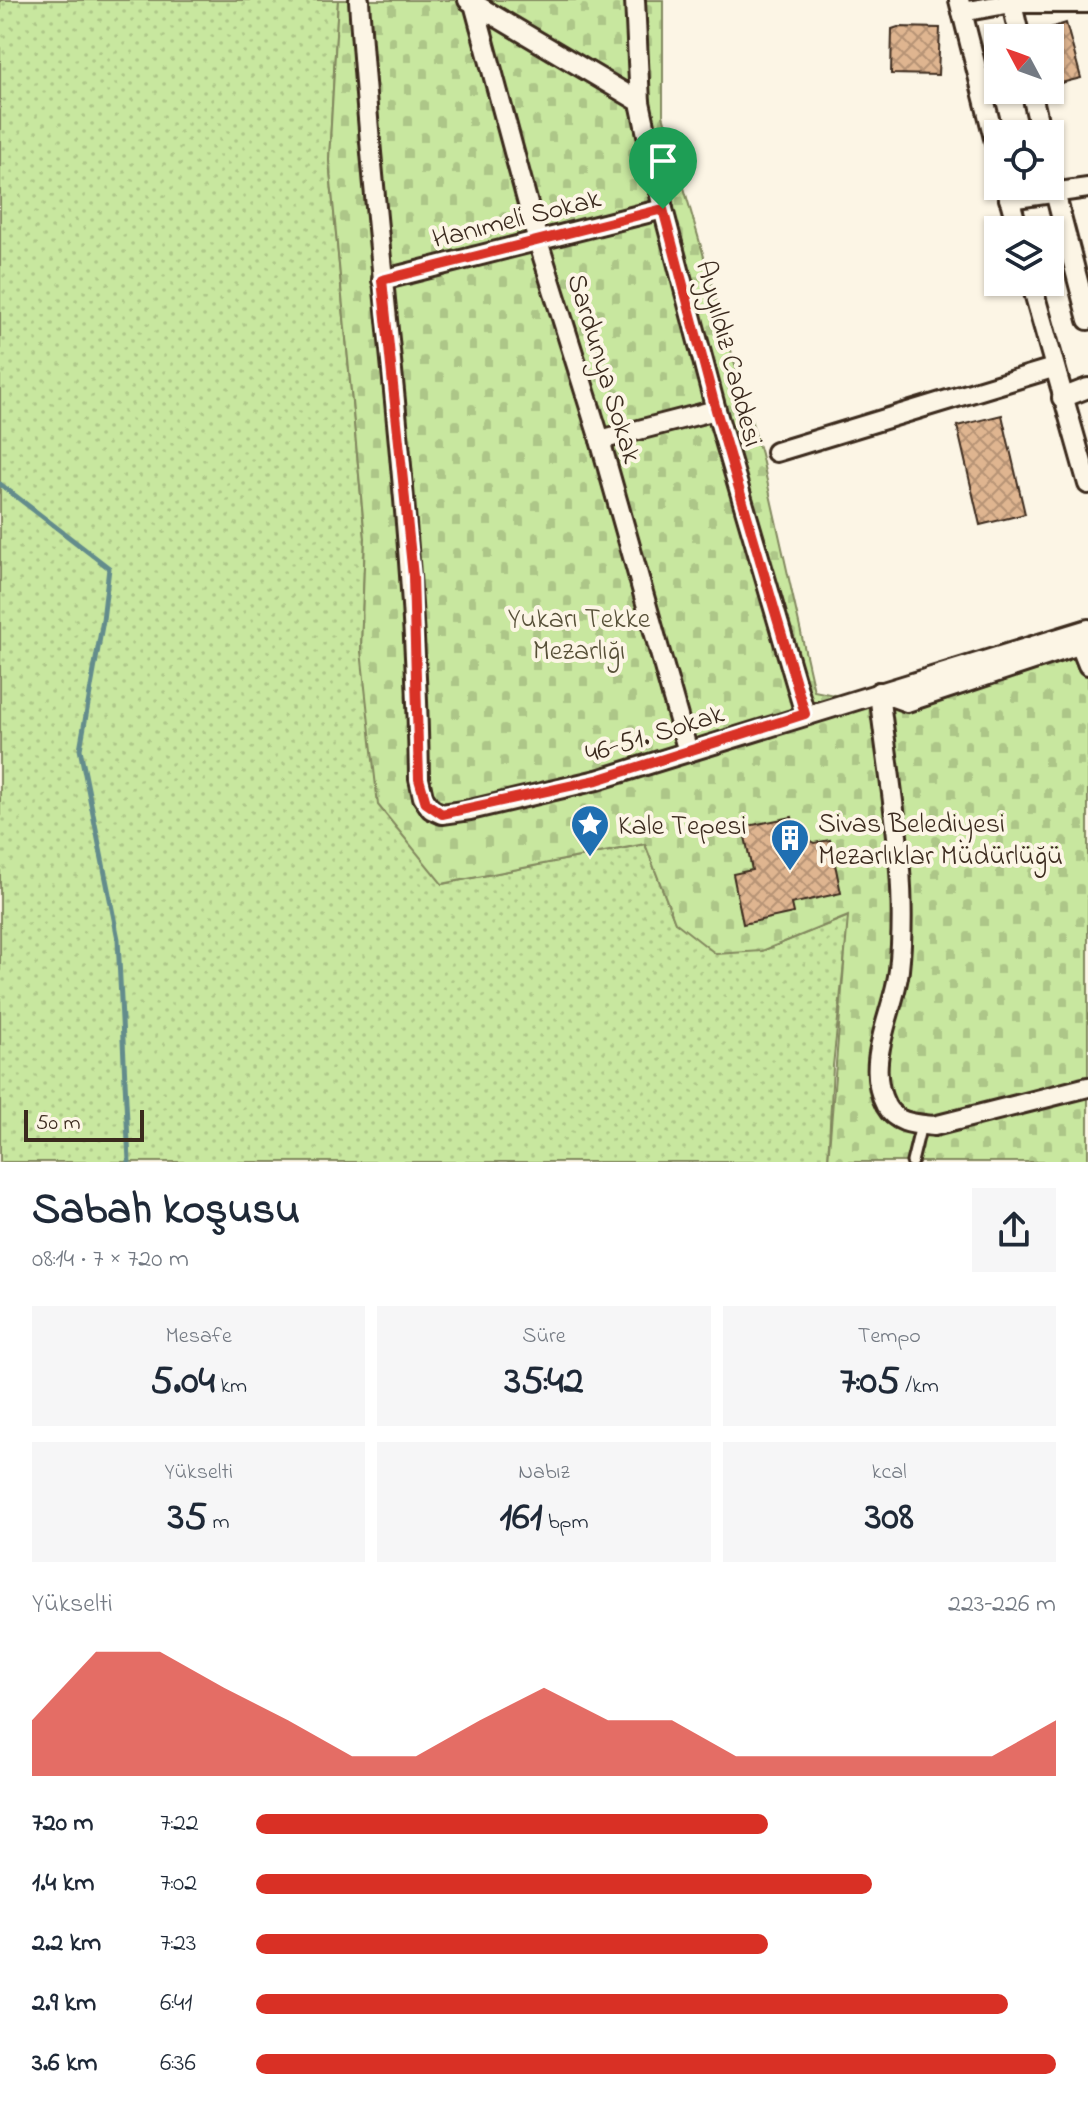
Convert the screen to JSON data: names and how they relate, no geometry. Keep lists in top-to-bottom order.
{
  "streets": {
    "street": [
      "Hanımeli Sokak",
      "Ayyıldız Caddesi",
      "Sardunya Sokak",
      "46-51. Sokak"
    ]
  },
  "crossings": [
    ["Hanımeli Sokak", "Ayyıldız Caddesi"],
    ["Hanımeli Sokak", "Sardunya Sokak"],
    ["Hanımeli Sokak", "46-51. Sokak"],
    ["Ayyıldız Caddesi", "46-51. Sokak"],
    ["Sardunya Sokak", "46-51. Sokak"]
  ],
  "parks": ["Yukarı Tekke Mezarlığı"],
  "places": {
    "place": ["Kale Tepesi"],
    "building": ["Sivas Belediyesi Mezarlıklar Müdürlüğü"]
  },
  "scale_bar": "50 m",
  "north": "top left",
  "page": {
    "scale": "50 m",
    "heading": ["Sabah koşusu", "08:14 · 7 × 720 m"],
    "stats": [
      ["Mesafe", "5.04 km"],
      ["Süre", "35:42"],
      ["Tempo", "7:05 /km"],
      ["Yükselti", "35 m"],
      ["Nabız", "161 bpm"],
      ["kcal", "308"]
    ],
    "chart": ["Yükselti", "223–226 m"],
    "list": [
      {
        "name": "720 m",
        "note": "7:22"
      },
      {
        "name": "1.4 km",
        "note": "7:02"
      },
      {
        "name": "2.2 km",
        "note": "7:23"
      },
      {
        "name": "2.9 km",
        "note": "6:41"
      },
      {
        "name": "3.6 km",
        "note": "6:36"
      }
    ]
  }
}
